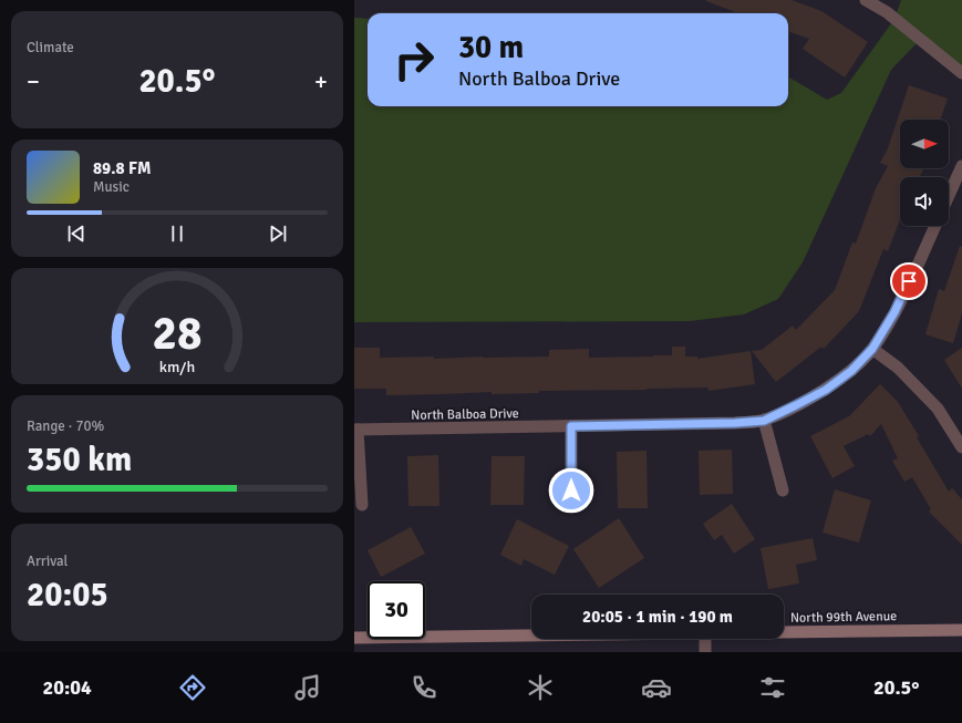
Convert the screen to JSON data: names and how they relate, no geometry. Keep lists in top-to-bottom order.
{
  "streets": {
    "main road": ["North 99th Avenue"],
    "street": ["North Balboa Drive"]
  },
  "north": "right",
  "page": {
    "tile": [
      "Climate",
      ["Range · 70%", "350 km"],
      ["Arrival", "20:05"]
    ],
    "turn": ["30 m", "North Balboa Drive"],
    "heat": ["−", "20.5°", "+"],
    "song": ["89.8 FM", "Music"],
    "limit": "30",
    "trip": "20:05 · 1 min · 190 m",
    "tabs": ["20:04", "20.5°"],
    "gauge": ["28", "km/h"]
  }
}
